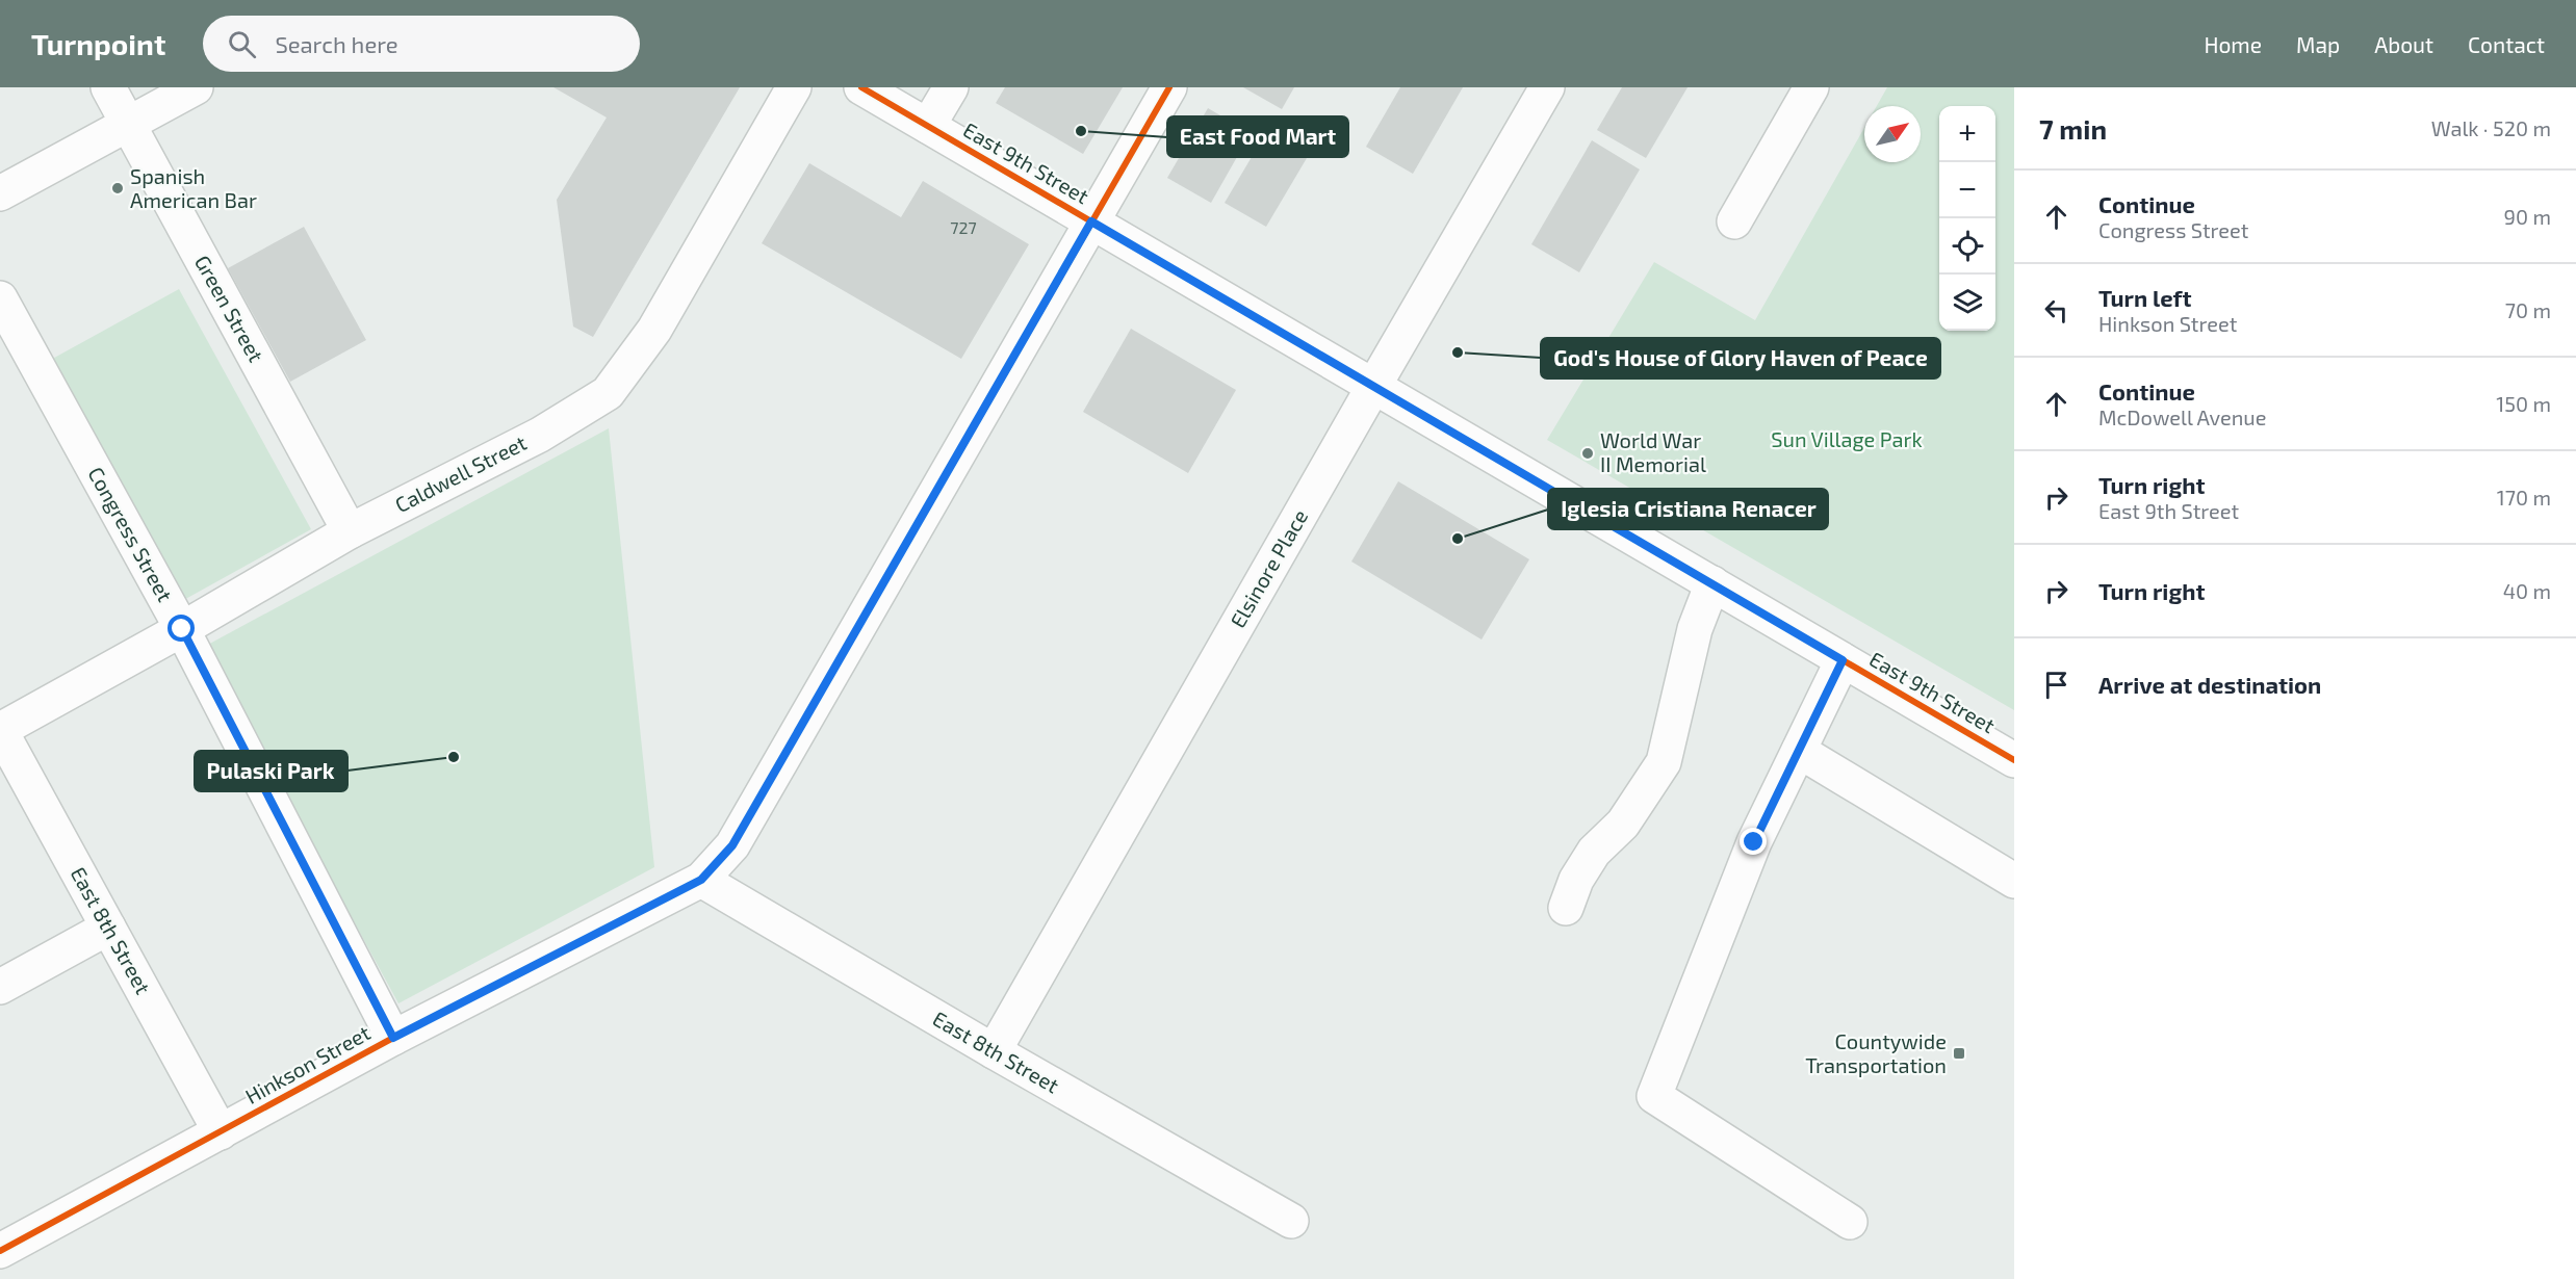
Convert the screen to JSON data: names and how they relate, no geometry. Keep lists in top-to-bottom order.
{
  "streets": {
    "street": [
      "East 9th Street",
      "Green Street",
      "Caldwell Street",
      "Congress Street",
      "Elsinore Place",
      "East 8th Street",
      "Hinkson Street"
    ]
  },
  "crossings": [
    ["East 9th Street", "Elsinore Place"],
    ["Green Street", "Caldwell Street"],
    ["Caldwell Street", "Congress Street"],
    ["Caldwell Street", "East 8th Street"],
    ["Congress Street", "Hinkson Street"],
    ["Elsinore Place", "East 8th Street"],
    ["East 8th Street", "Hinkson Street"]
  ],
  "parks": ["Sun Village Park"],
  "places": {
    "other": [
      "East Food Mart",
      "Spanish American Bar",
      "God's House of Glory Haven of Peace",
      "World War II Memorial",
      "Iglesia Cristiana Renacer",
      "Pulaski Park"
    ],
    "transit": ["Countywide Transportation"]
  },
  "house_numbers": ["727"],
  "north": "top right",
  "page": {
    "header": "Turnpoint",
    "search": "Search here",
    "nav": [
      "Home",
      "Map",
      "About",
      "Contact"
    ],
    "heading": ["7 min", "Walk · 520 m"],
    "map_buttons": ["+", "−"],
    "list": [
      ["Continue", "Congress Street", "90 m"],
      ["Turn left", "Hinkson Street", "70 m"],
      ["Continue", "McDowell Avenue", "150 m"],
      ["Turn right", "East 9th Street", "170 m"],
      ["Turn right", "40 m"],
      "Arrive at destination"
    ]
  }
}
